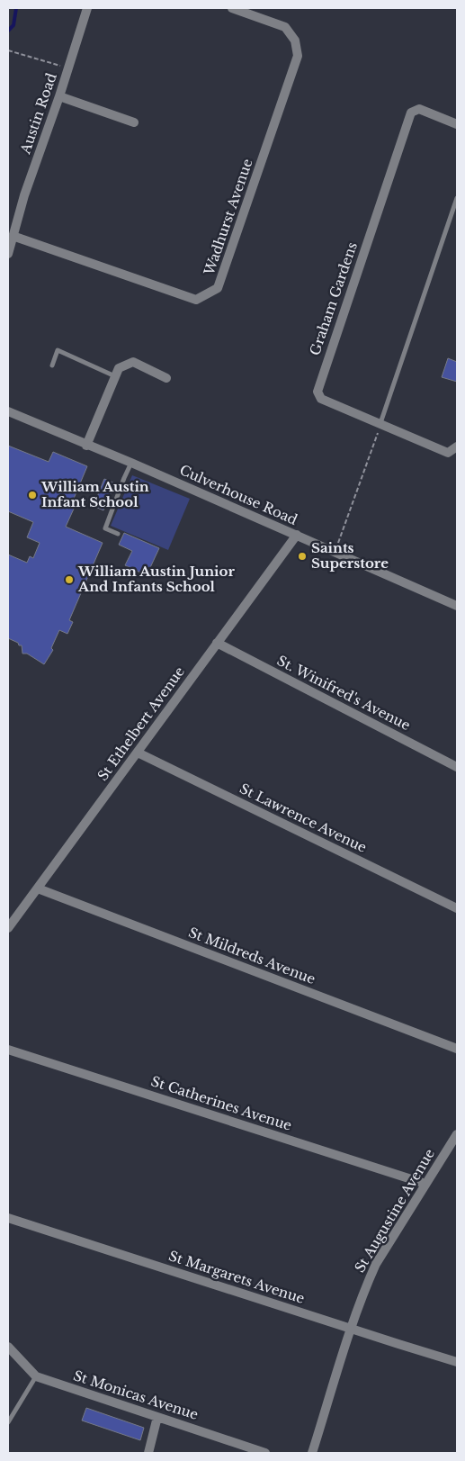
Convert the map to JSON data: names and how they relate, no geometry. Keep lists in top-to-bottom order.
{
  "streets": {
    "street": [
      "Austin Road",
      "Wadhurst Avenue",
      "Graham Gardens",
      "Culverhouse Road",
      "St. Winifred's Avenue",
      "St Ethelbert Avenue",
      "St Lawrence Avenue",
      "St Mildreds Avenue",
      "St Catherines Avenue",
      "St Augustine Avenue",
      "St Margarets Avenue",
      "St Monicas Avenue"
    ]
  },
  "crossings": [
    ["Austin Road", "Wadhurst Avenue"],
    ["Culverhouse Road", "St Ethelbert Avenue"],
    ["St. Winifred's Avenue", "St Ethelbert Avenue"],
    ["St Ethelbert Avenue", "St Lawrence Avenue"],
    ["St Ethelbert Avenue", "St Mildreds Avenue"],
    ["St Catherines Avenue", "St Augustine Avenue"],
    ["St Augustine Avenue", "St Margarets Avenue"]
  ],
  "places": ["William Austin Infant School", "Saints Superstore", "William Austin Junior And Infants School"]
}
